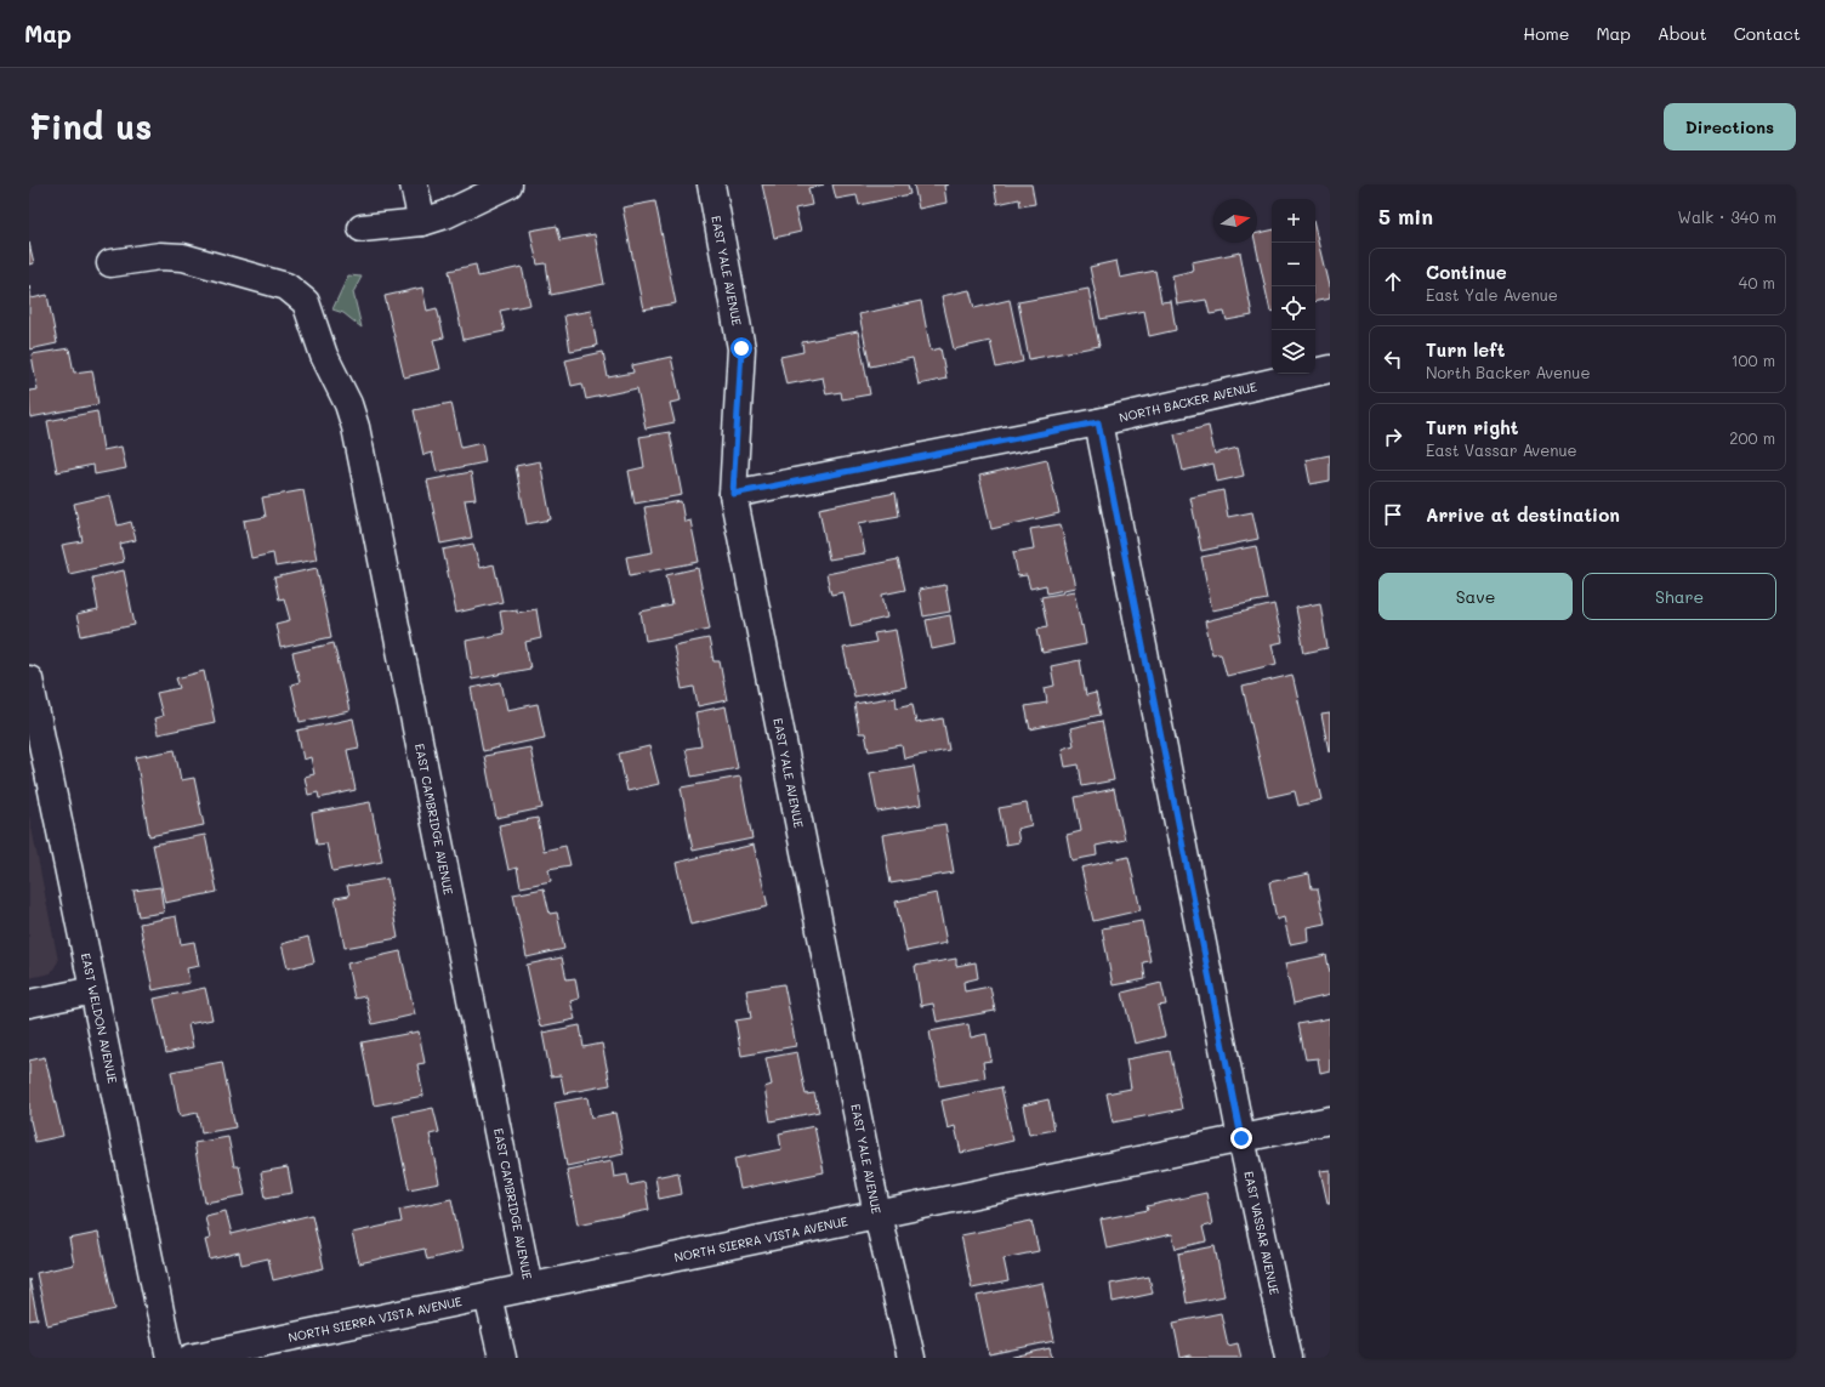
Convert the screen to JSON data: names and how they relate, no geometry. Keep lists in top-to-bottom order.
{
  "streets": {
    "street": [
      "EAST YALE AVENUE",
      "NORTH BACKER AVENUE",
      "EAST CAMBRIDGE AVENUE",
      "EAST WELDON AVENUE",
      "EAST VASSAR AVENUE",
      "NORTH SIERRA VISTA AVENUE"
    ]
  },
  "crossings": [
    ["EAST YALE AVENUE", "NORTH BACKER AVENUE"],
    ["EAST YALE AVENUE", "NORTH SIERRA VISTA AVENUE"],
    ["NORTH BACKER AVENUE", "EAST VASSAR AVENUE"],
    ["EAST CAMBRIDGE AVENUE", "NORTH SIERRA VISTA AVENUE"],
    ["EAST VASSAR AVENUE", "NORTH SIERRA VISTA AVENUE"]
  ],
  "north": "right",
  "page": {
    "header": "Map",
    "nav": [
      "Home",
      "Map",
      "About",
      "Contact"
    ],
    "buttons": [
      "Directions",
      ["Save", "Share"]
    ],
    "title": "Find us",
    "heading": ["5 min", "Walk · 340 m"],
    "map_buttons": ["+", "−"],
    "list": [
      ["Continue", "East Yale Avenue", "40 m"],
      ["Turn left", "North Backer Avenue", "100 m"],
      ["Turn right", "East Vassar Avenue", "200 m"],
      "Arrive at destination"
    ]
  }
}
